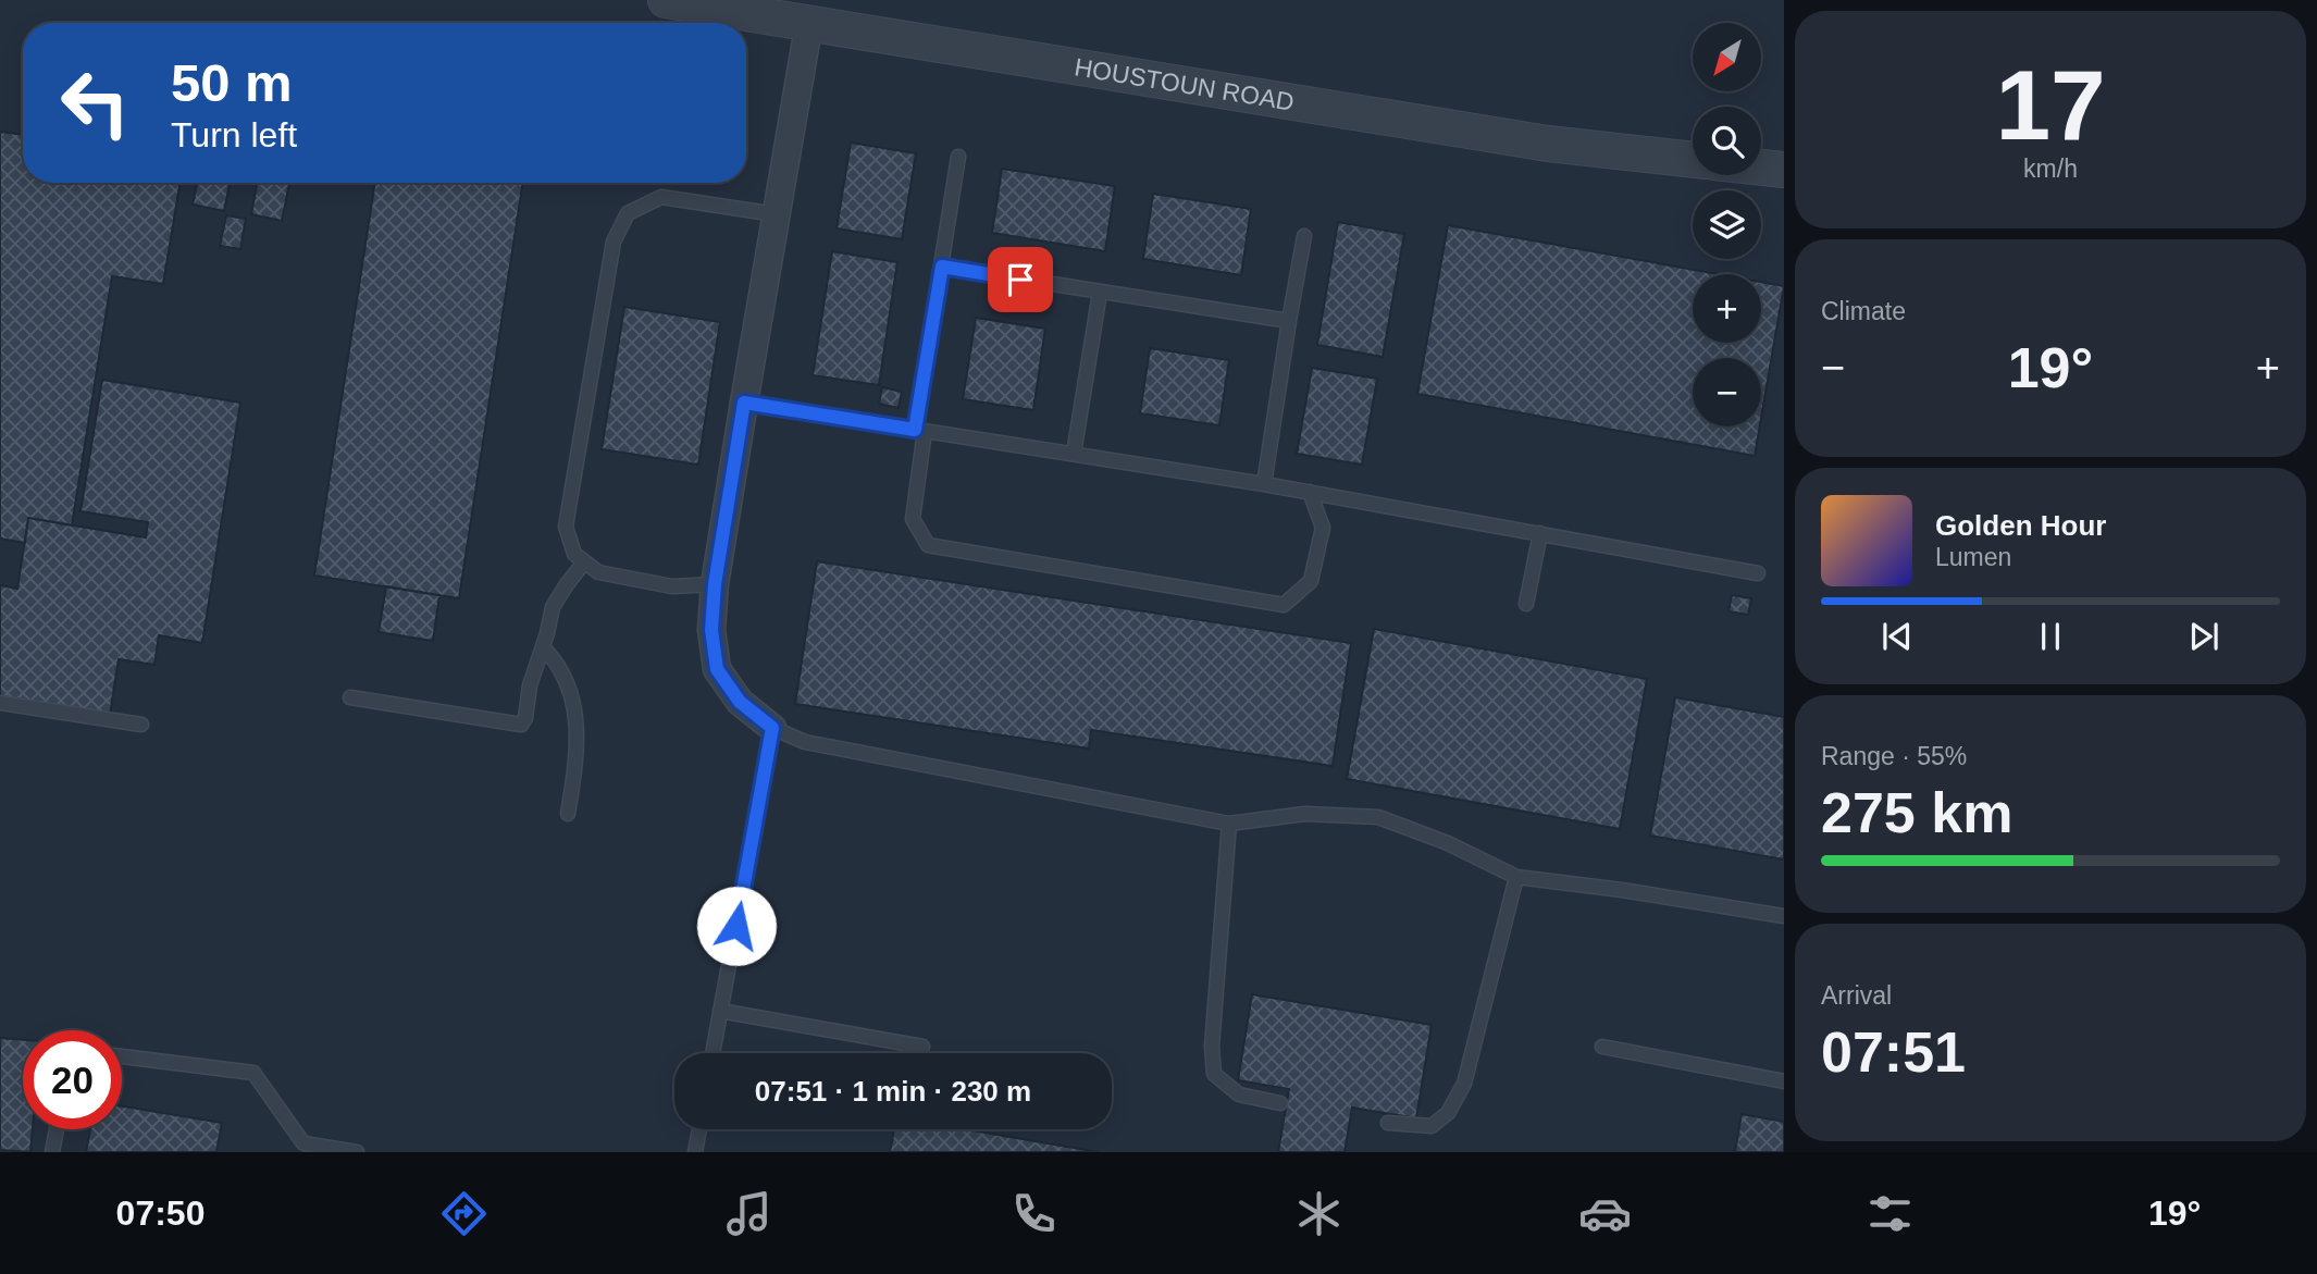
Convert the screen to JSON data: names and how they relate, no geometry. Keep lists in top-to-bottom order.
{
  "streets": {
    "street": ["HOUSTOUN ROAD"]
  },
  "north": "bottom left",
  "page": {
    "tile": [
      ["17", "km/h"],
      "Climate",
      ["Range · 55%", "275 km"],
      ["Arrival", "07:51"]
    ],
    "map_buttons": ["+", "−"],
    "turn": ["50 m", "Turn left"],
    "heat": ["−", "19°", "+"],
    "song": ["Golden Hour", "Lumen"],
    "limit": "20",
    "trip": "07:51 · 1 min · 230 m",
    "tabs": ["07:50", "19°"]
  }
}
